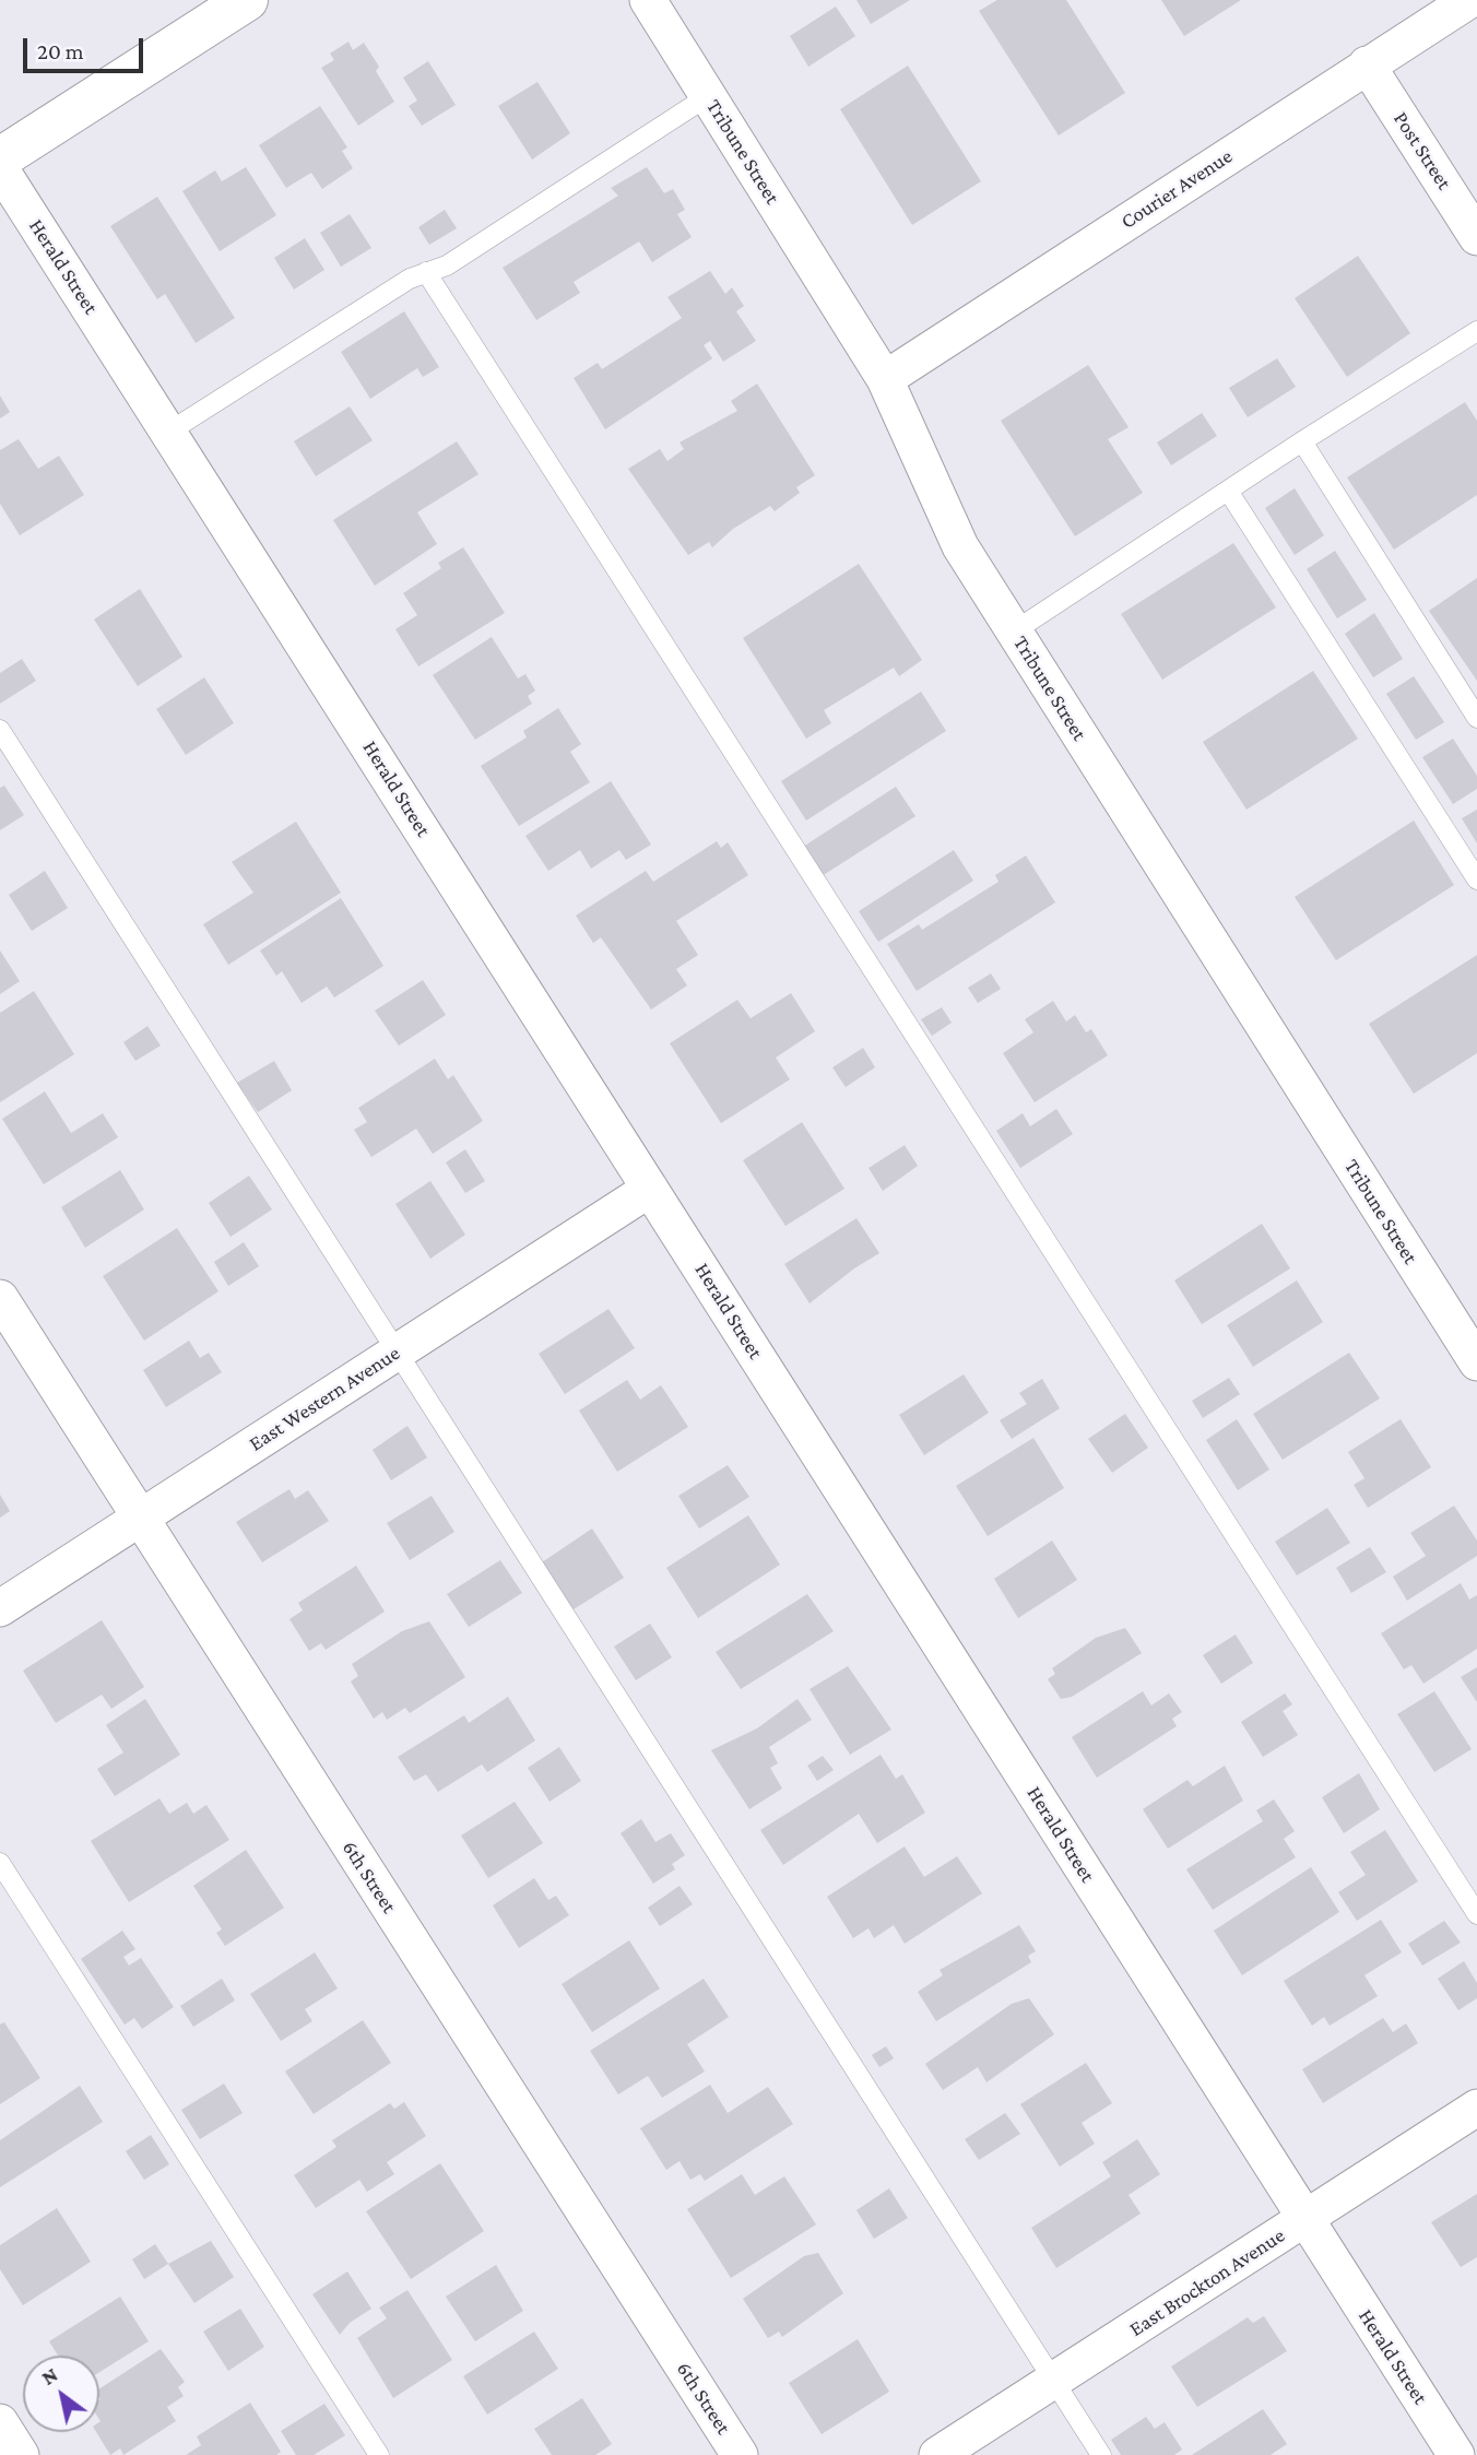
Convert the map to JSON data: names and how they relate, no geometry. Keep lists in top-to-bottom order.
{
  "streets": {
    "street": [
      "Post Street",
      "Tribune Street",
      "Courier Avenue",
      "Herald Street",
      "East Western Avenue",
      "6th Street",
      "East Brockton Avenue"
    ]
  },
  "crossings": [
    ["Post Street", "Courier Avenue"],
    ["Tribune Street", "Courier Avenue"],
    ["Herald Street", "East Western Avenue"],
    ["Herald Street", "East Brockton Avenue"],
    ["East Western Avenue", "6th Street"]
  ],
  "scale_bar": "20 m",
  "north": "top left"
}
